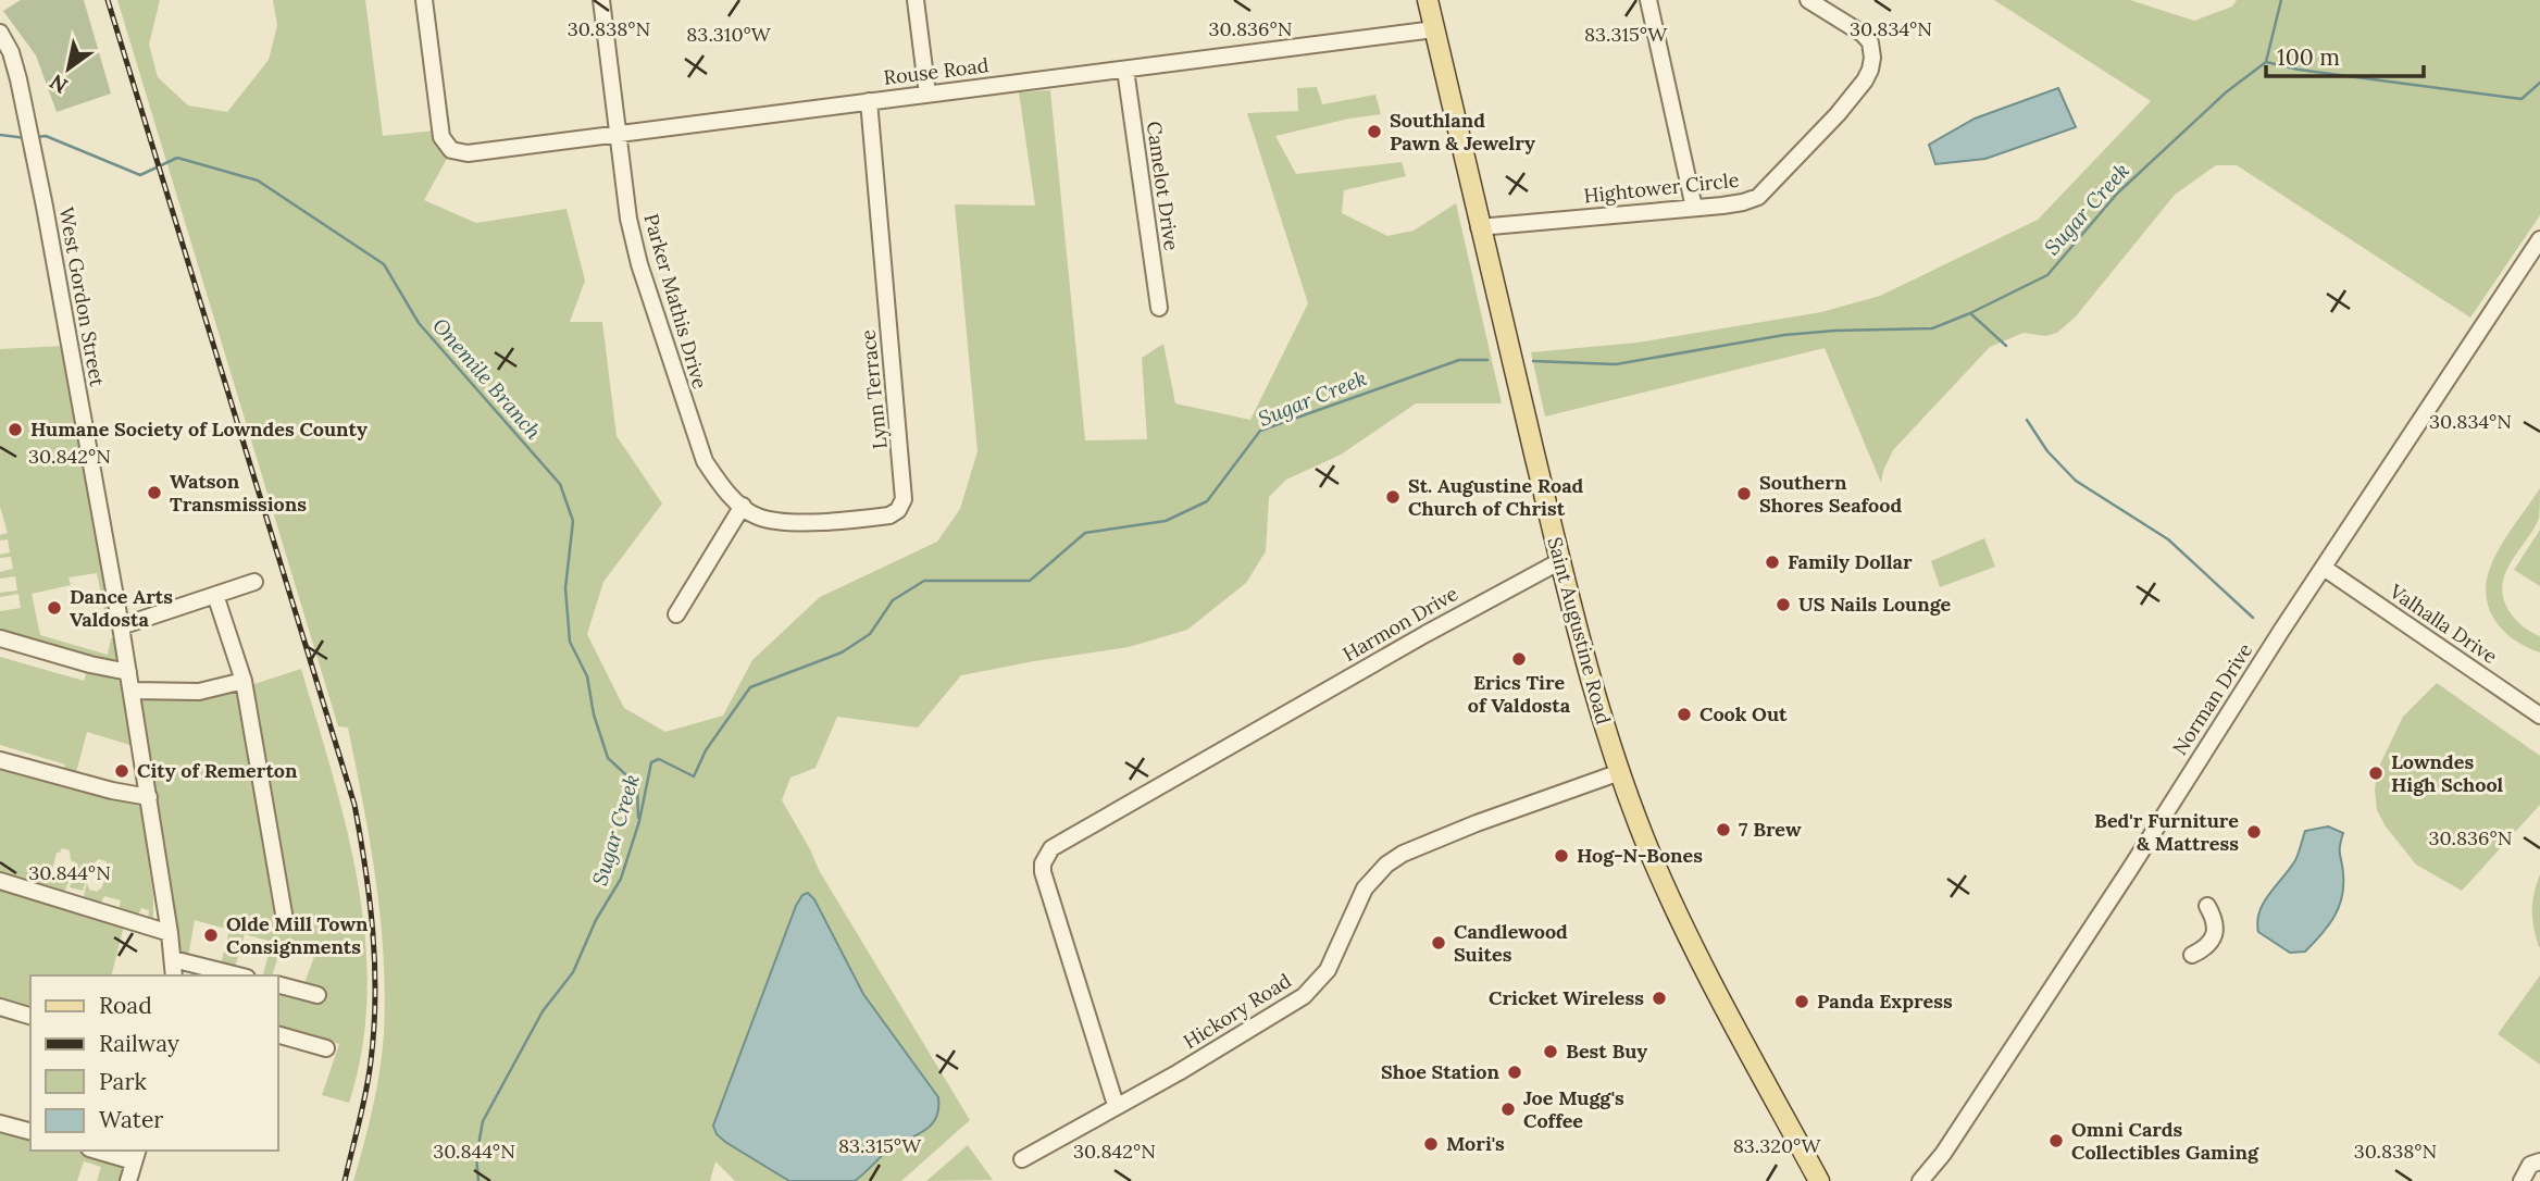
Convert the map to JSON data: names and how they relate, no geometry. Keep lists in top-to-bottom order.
{
  "streets": {
    "main road": ["Saint Augustine Road"],
    "street": [
      "Rouse Road",
      "Camelot Drive",
      "Hightower Circle",
      "West Gordon Street",
      "Parker Mathis Drive",
      "Lynn Terrace",
      "Harmon Drive",
      "Valhalla Drive",
      "Norman Drive",
      "Hickory Road"
    ]
  },
  "crossings": [
    ["Rouse Road", "Camelot Drive"],
    ["Rouse Road", "Parker Mathis Drive"],
    ["Rouse Road", "Lynn Terrace"],
    ["Rouse Road", "Saint Augustine Road"],
    ["Hightower Circle", "Saint Augustine Road"],
    ["Parker Mathis Drive", "Lynn Terrace"],
    ["Harmon Drive", "Saint Augustine Road"],
    ["Harmon Drive", "Hickory Road"],
    ["Valhalla Drive", "Norman Drive"],
    ["Saint Augustine Road", "Hickory Road"]
  ],
  "water": ["Sugar Creek", "Onemile Branch"],
  "places": [
    "Southland Pawn & Jewelry",
    "Humane Society of Lowndes County",
    "Watson Transmissions",
    "Southern Shores Seafood",
    "St. Augustine Road Church of Christ",
    "Family Dollar",
    "US Nails Lounge",
    "Dance Arts Valdosta",
    "Erics Tire of Valdosta",
    "Cook Out",
    "City of Remerton",
    "Lowndes High School",
    "7 Brew",
    "Bed'r Furniture & Mattress",
    "Hog-N-Bones",
    "Olde Mill Town Consignments",
    "Candlewood Suites",
    "Cricket Wireless",
    "Panda Express",
    "Best Buy",
    "Shoe Station",
    "Joe Mugg's Coffee",
    "Omni Cards Collectibles Gaming",
    "Mori's"
  ],
  "legend": [
    "Road",
    "Railway",
    "Park",
    "Water"
  ],
  "scale_bar": "100 m",
  "north": "bottom left",
  "coordinates": [
    "30.836°N",
    "30.834°N",
    "30.838°N",
    "83.310°W",
    "83.315°W",
    "30.842°N",
    "30.844°N",
    "83.320°W"
  ]
}
